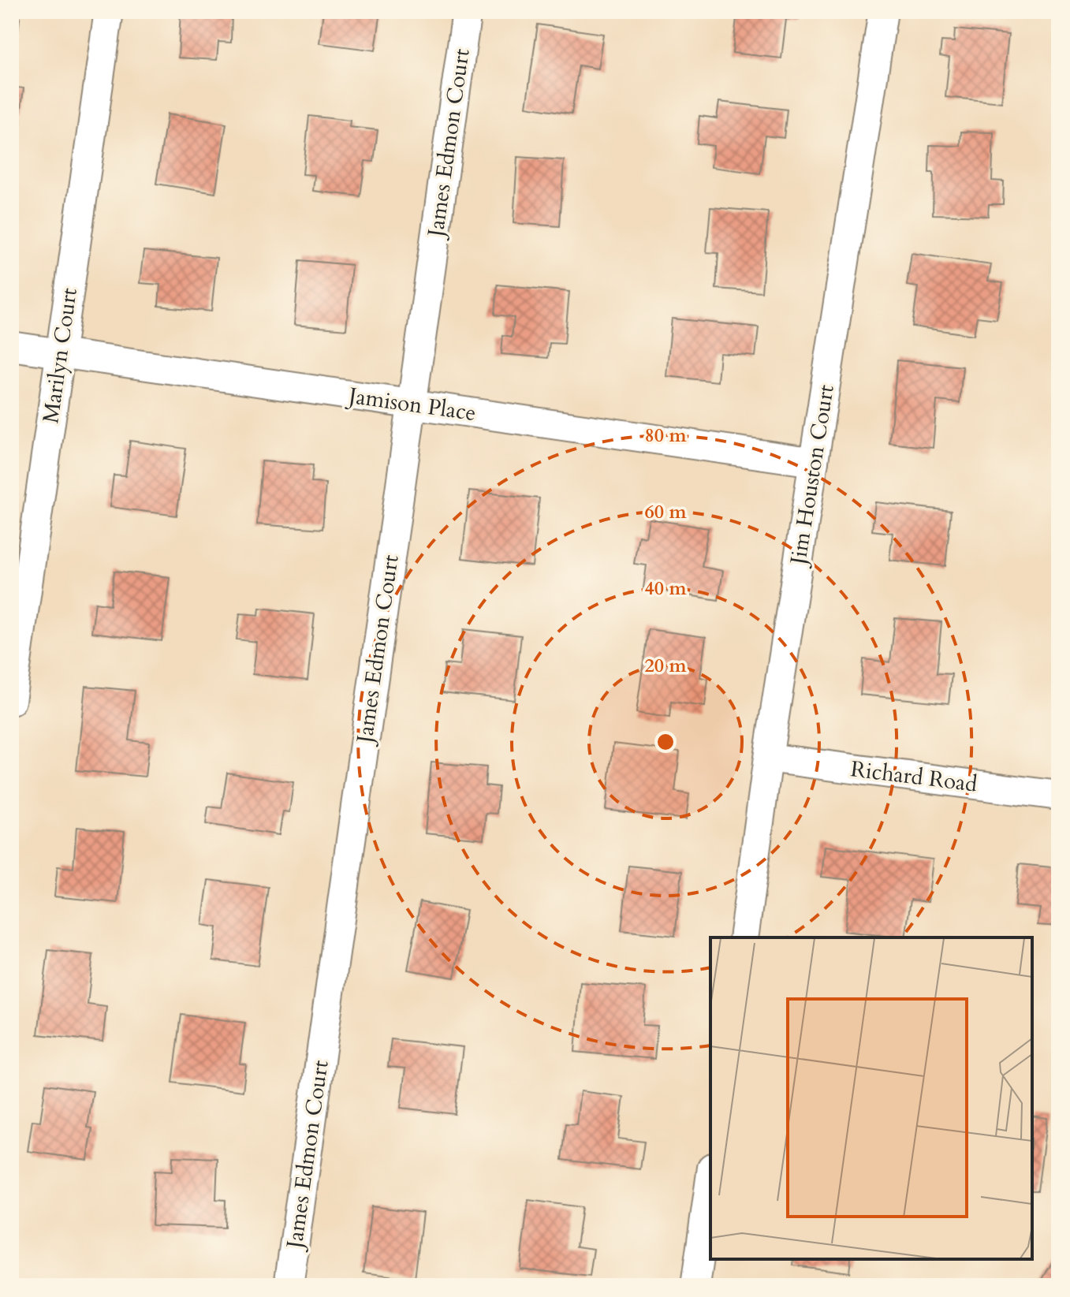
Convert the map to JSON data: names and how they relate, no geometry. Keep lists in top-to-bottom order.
{
  "streets": {
    "street": [
      "James Edmon Court",
      "Marilyn Court",
      "Jamison Place",
      "Jim Houston Court",
      "Richard Road"
    ]
  },
  "crossings": [
    ["James Edmon Court", "Jamison Place"],
    ["Marilyn Court", "Jamison Place"],
    ["Jamison Place", "Jim Houston Court"],
    ["Jim Houston Court", "Richard Road"]
  ],
  "rings": [
    "80 m",
    "60 m",
    "40 m",
    "20 m"
  ]
}
